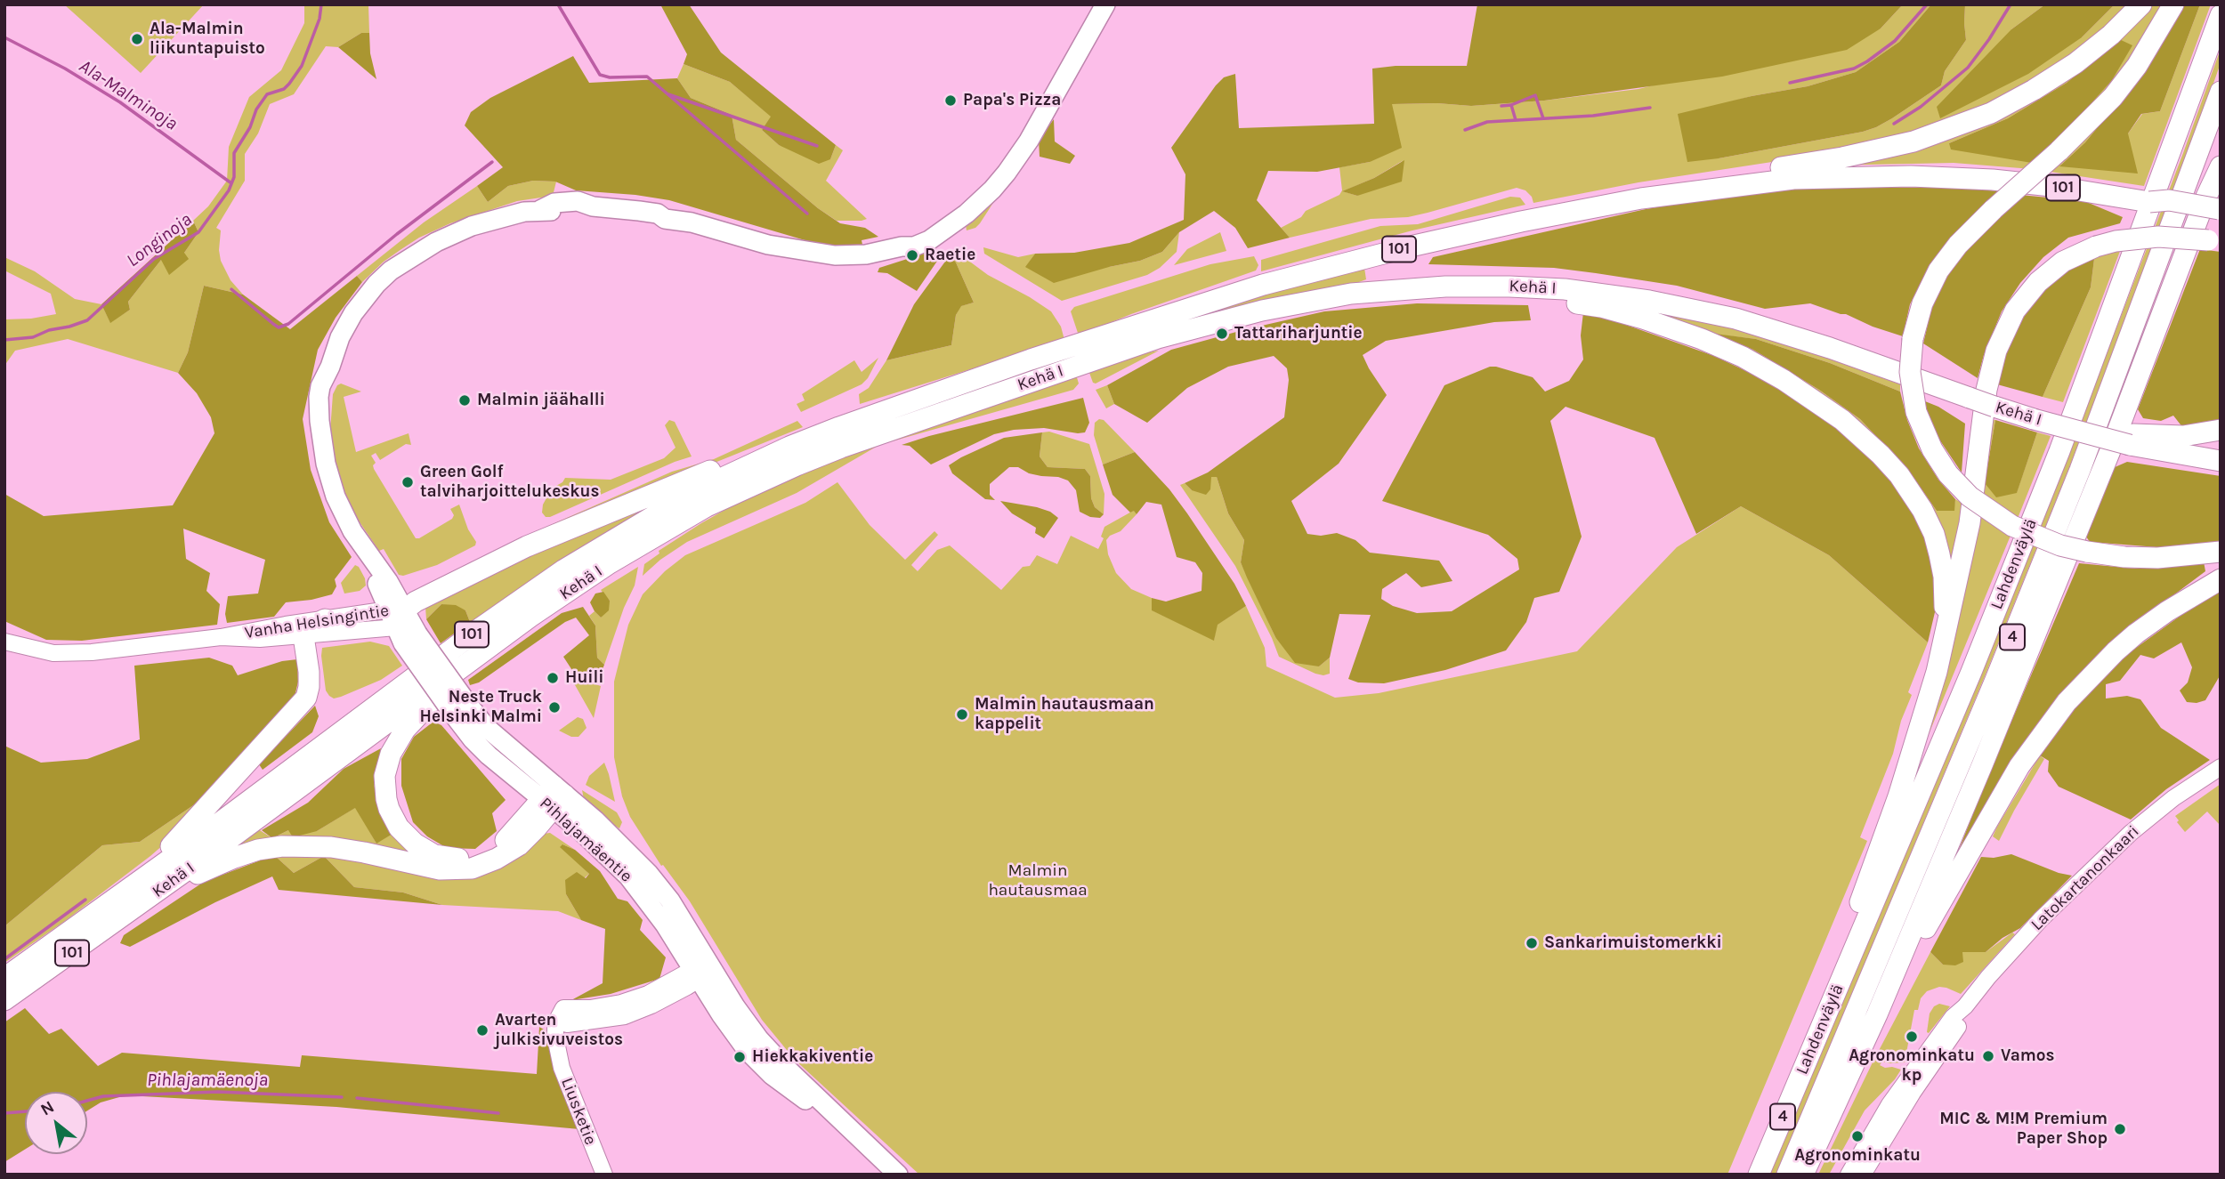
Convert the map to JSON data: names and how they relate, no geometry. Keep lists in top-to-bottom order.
{
  "streets": {
    "highway": [
      "101",
      "Kehä I",
      "Lahdenväylä",
      "4"
    ],
    "main road": ["Pihlajamäentie"],
    "street": ["Vanha Helsingintie", "Latokartanonkaari", "Liusketie"]
  },
  "crossings": [
    ["Vanha Helsingintie", "Pihlajamäentie"]
  ],
  "water": ["Ala-Malminoja", "Longinoja", "Pihlajamäenoja"],
  "parks": ["Malmin hautausmaa"],
  "places": [
    "Ala-Malmin liikuntapuisto",
    "Papa's Pizza",
    "Raetie",
    "Tattariharjuntie",
    "Malmin jäähalli",
    "Green Golf talviharjoittelukeskus",
    "Huili",
    "Neste Truck Helsinki Malmi",
    "Malmin hautausmaan kappelit",
    "Sankarimuistomerkki",
    "Avarten julkisivuveistos",
    "Agronominkatu kp",
    "Vamos",
    "Hiekkakiventie",
    "MIC & M!M Premium Paper Shop",
    "Agronominkatu"
  ],
  "north": "top left"
}
